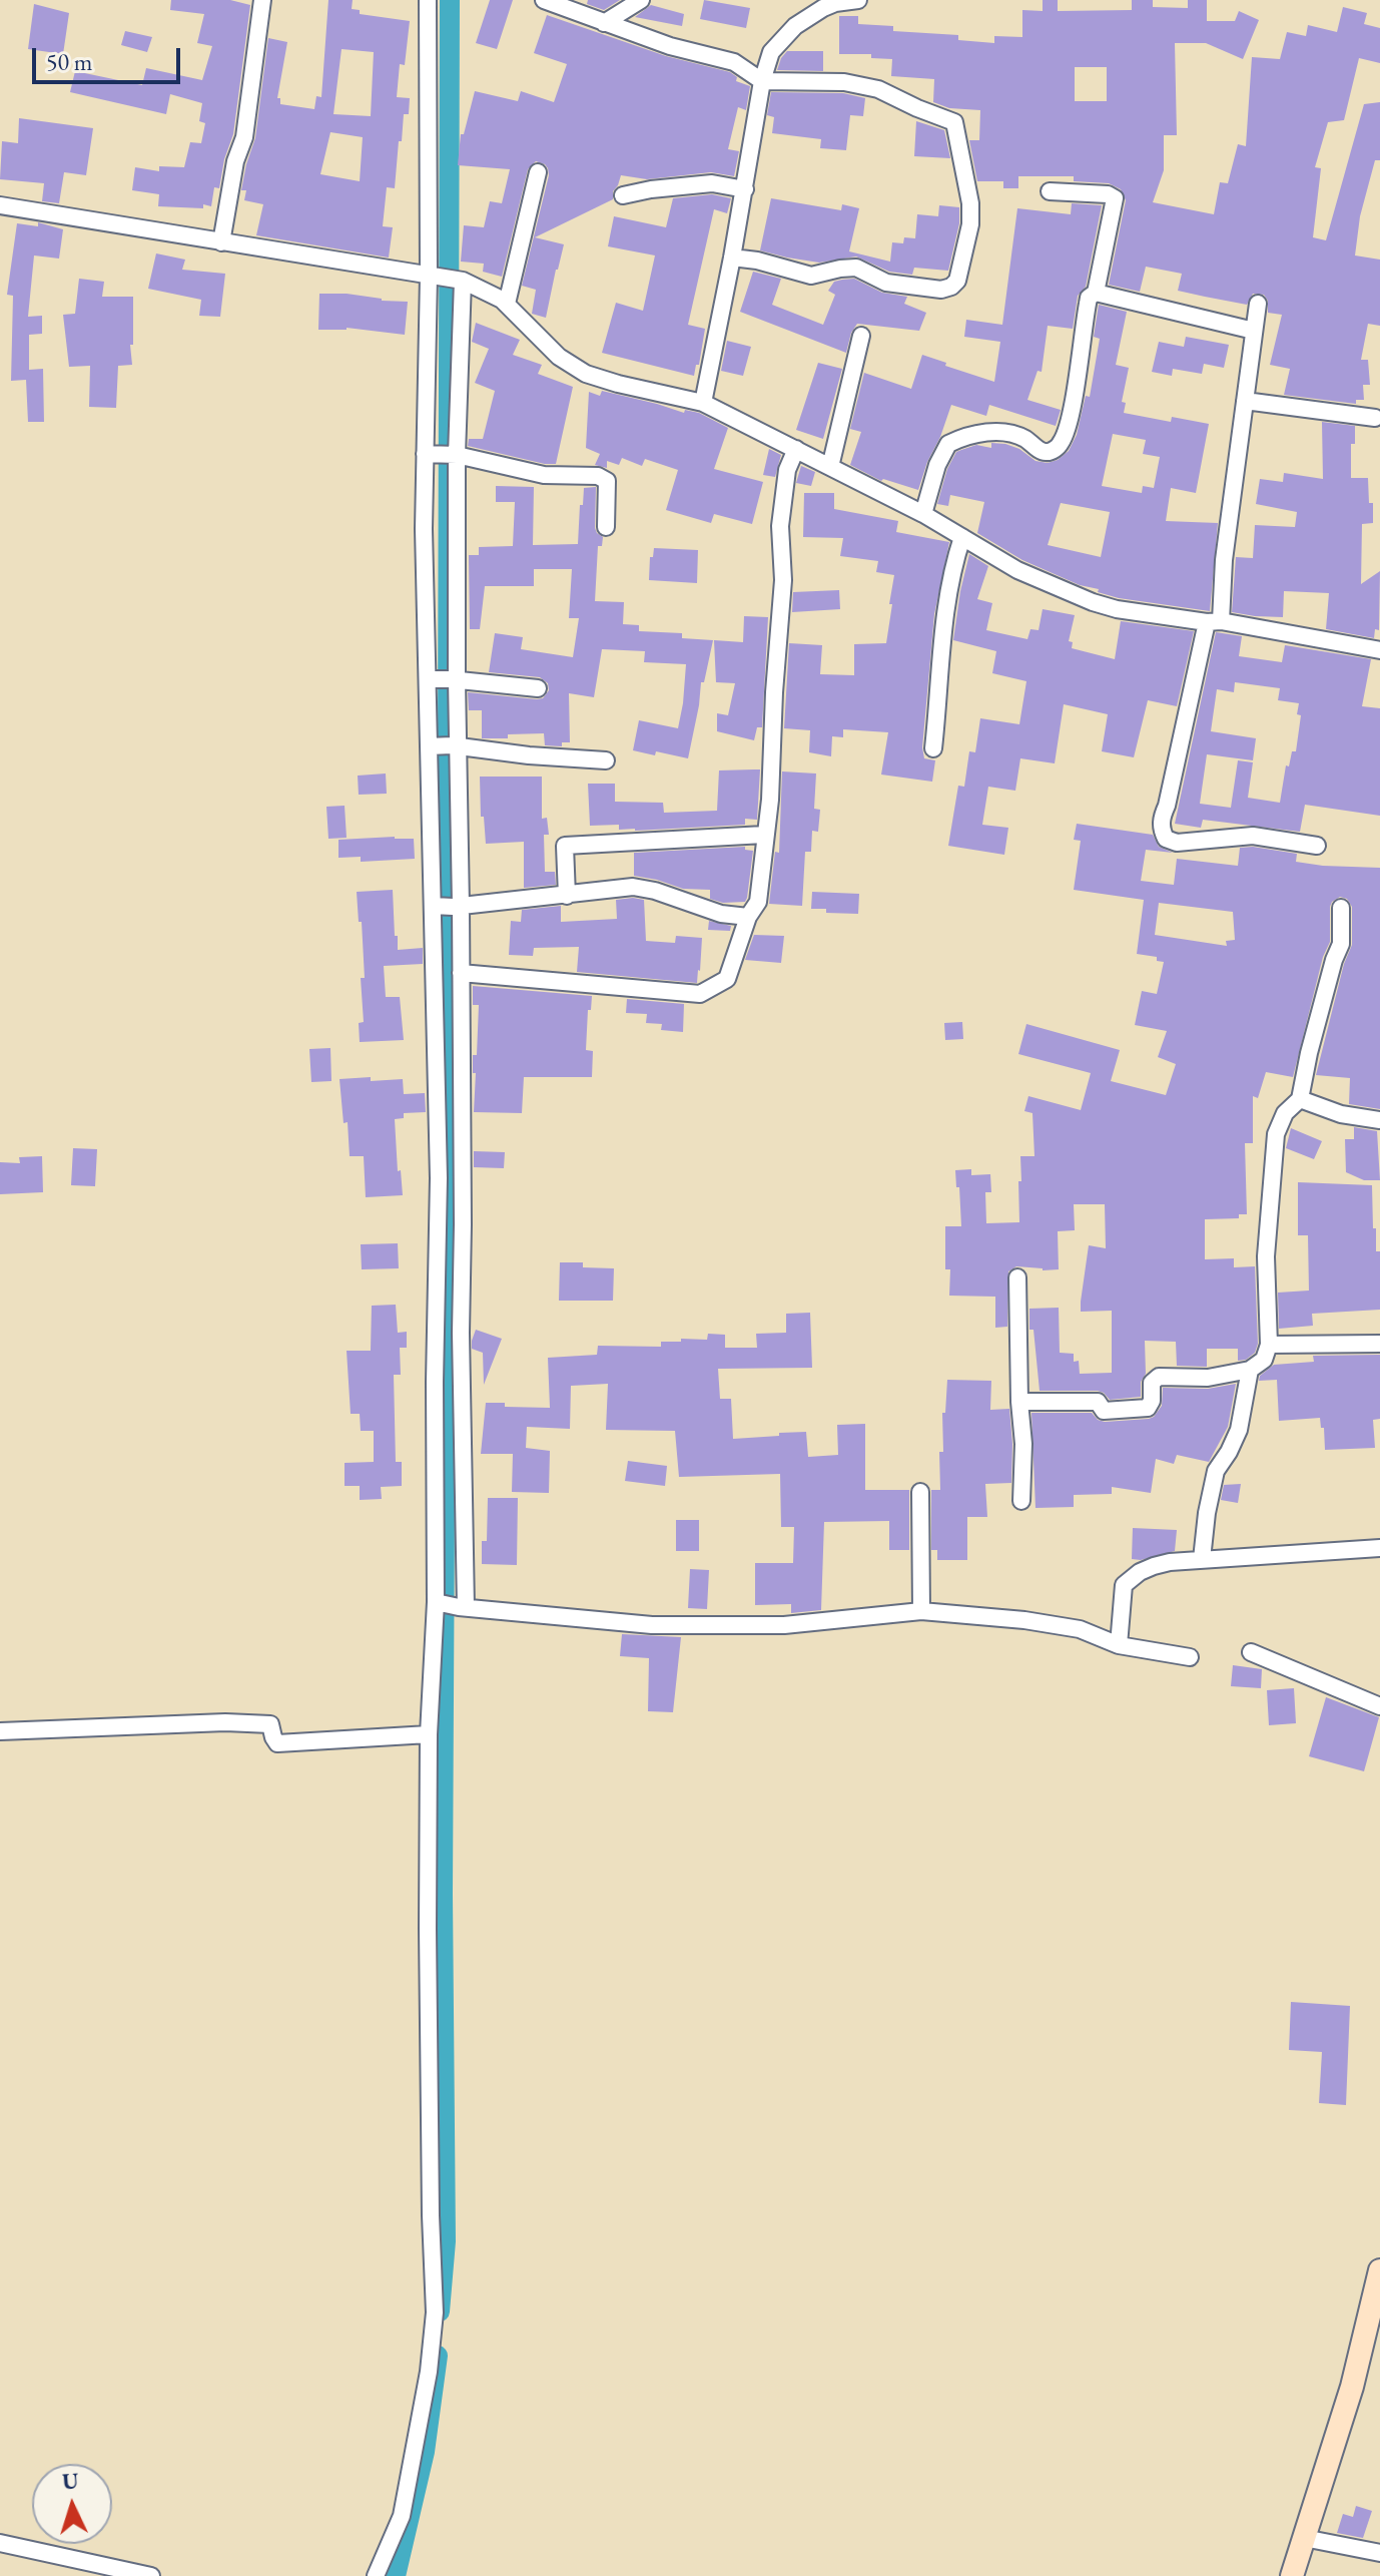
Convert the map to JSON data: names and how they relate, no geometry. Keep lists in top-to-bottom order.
{
  "scale_bar": "50 m",
  "north": "top"
}
